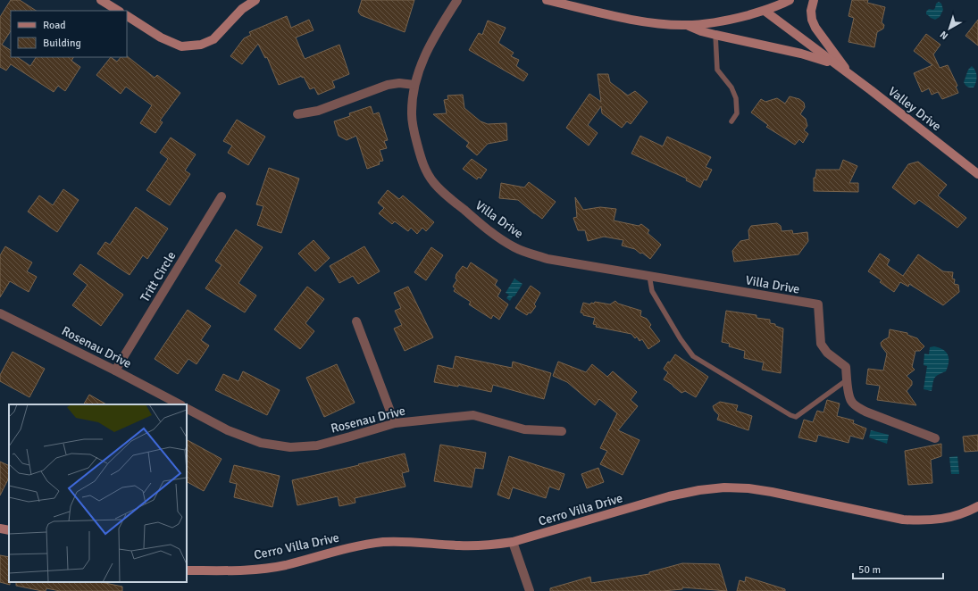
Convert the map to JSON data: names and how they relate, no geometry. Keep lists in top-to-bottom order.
{
  "streets": {
    "street": [
      "Valley Drive",
      "Villa Drive",
      "Tritt Circle",
      "Rosenau Drive",
      "Cerro Villa Drive"
    ]
  },
  "crossings": [
    ["Tritt Circle", "Rosenau Drive"]
  ],
  "legend": ["Road", "Building"],
  "scale_bar": "50 m",
  "north": "bottom left"
}
